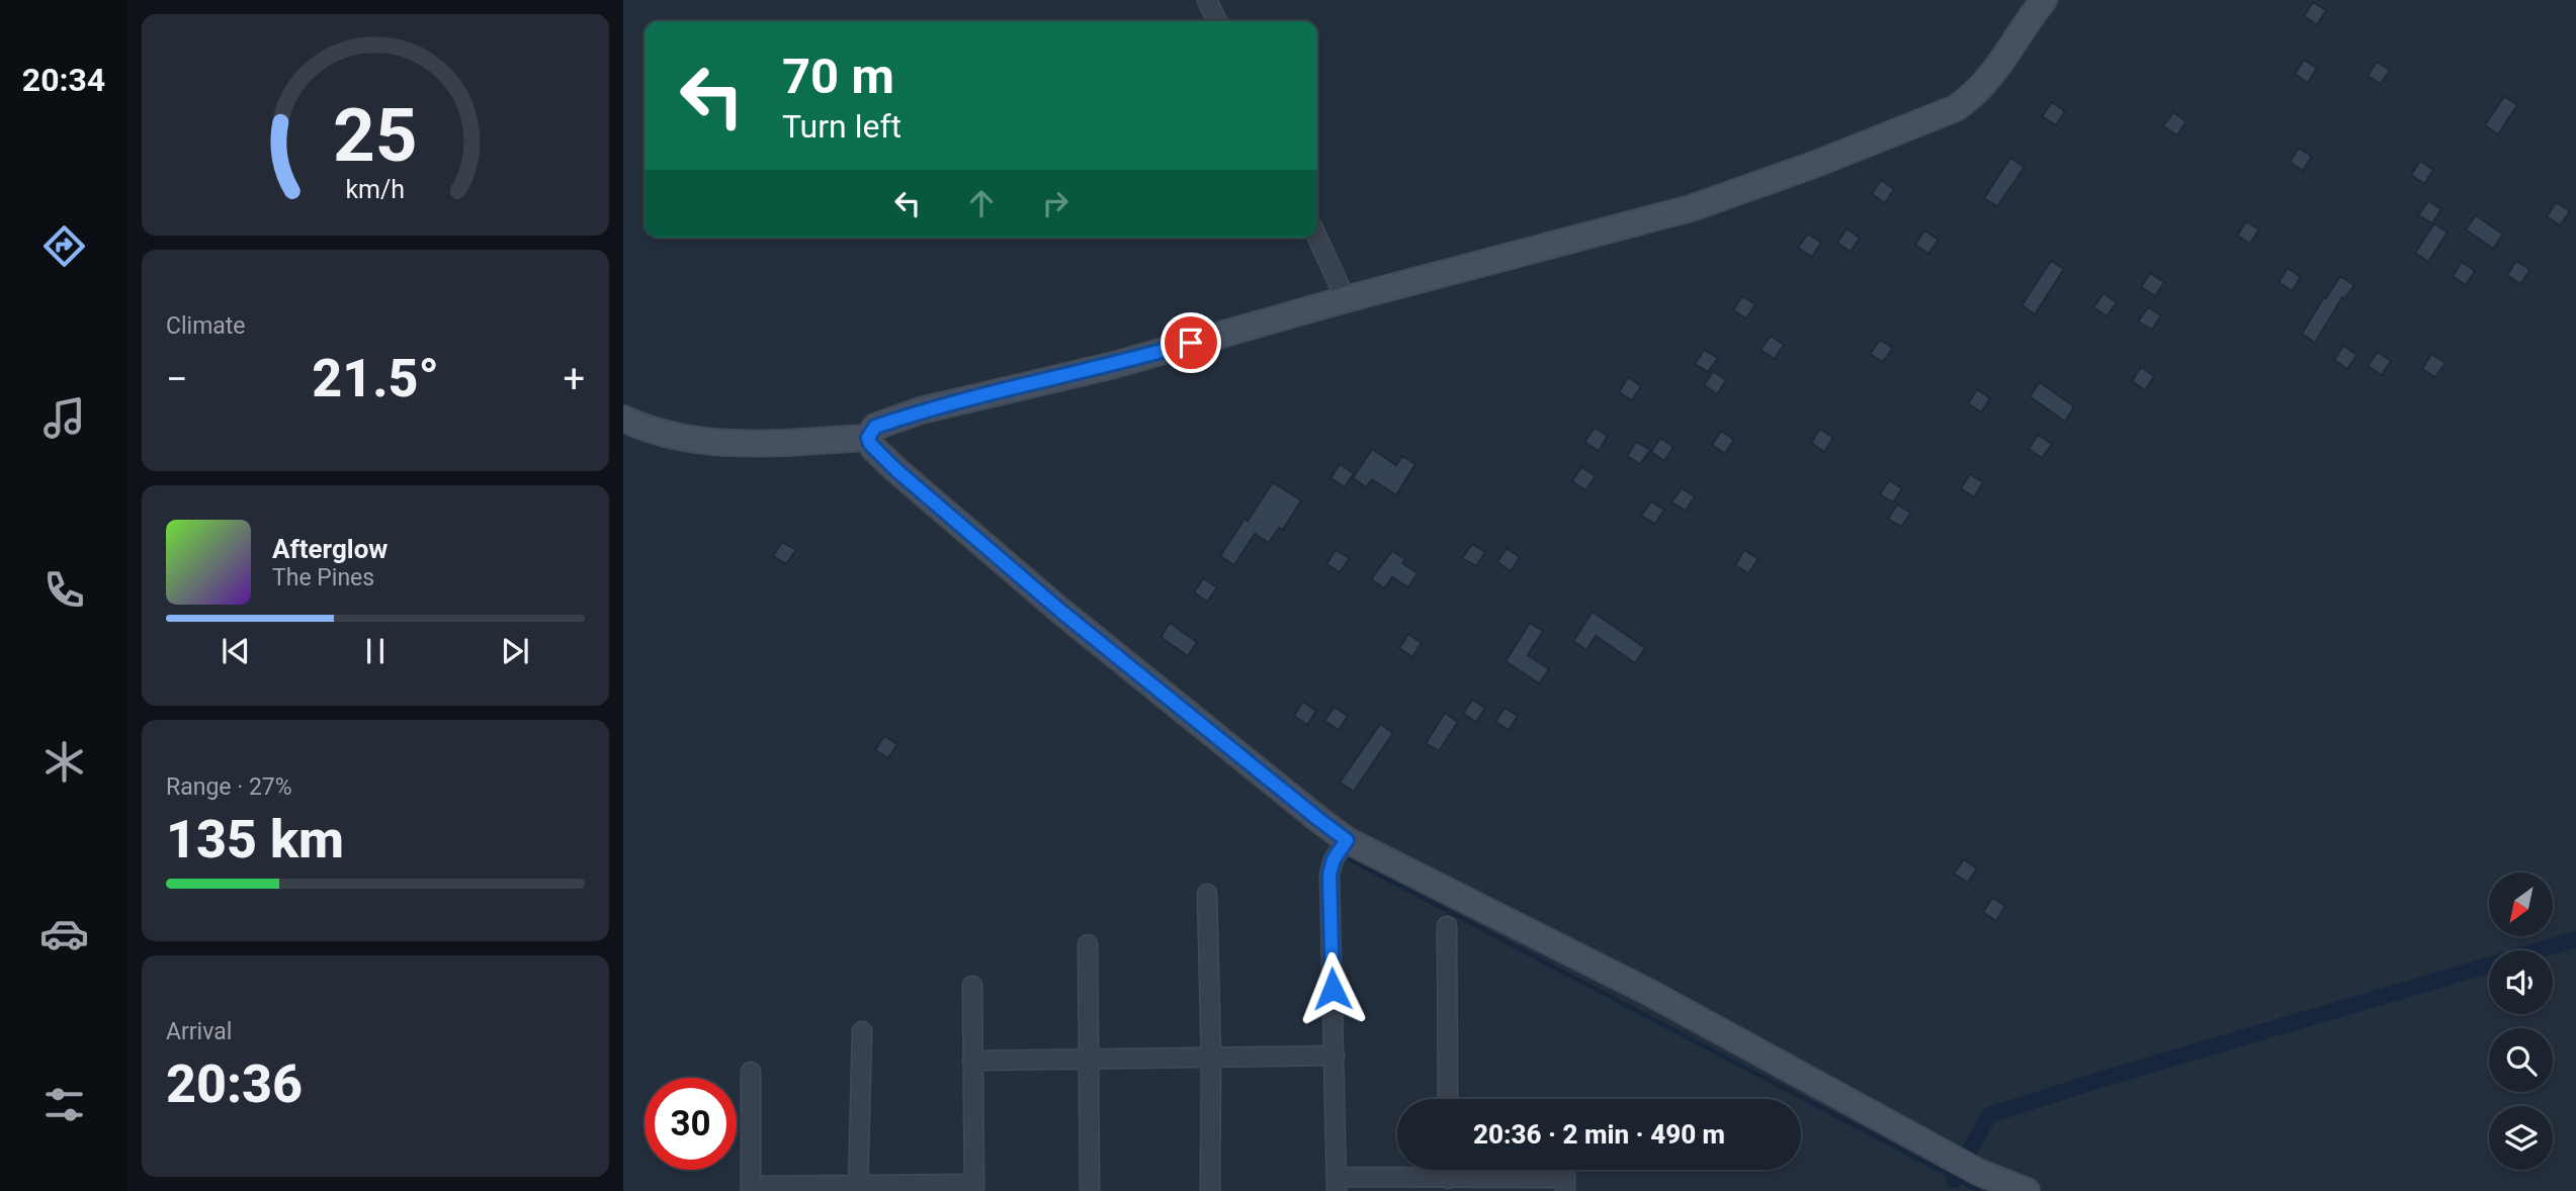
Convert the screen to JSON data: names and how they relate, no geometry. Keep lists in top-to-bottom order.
{
  "north": "bottom left",
  "page": {
    "tabs": "20:34",
    "turn": ["70 m", "Turn left"],
    "tile": [
      "Climate",
      ["Range · 27%", "135 km"],
      ["Arrival", "20:36"]
    ],
    "heat": ["−", "21.5°", "+"],
    "song": ["Afterglow", "The Pines"],
    "limit": "30",
    "trip": "20:36 · 2 min · 490 m",
    "gauge": ["25", "km/h"]
  }
}
